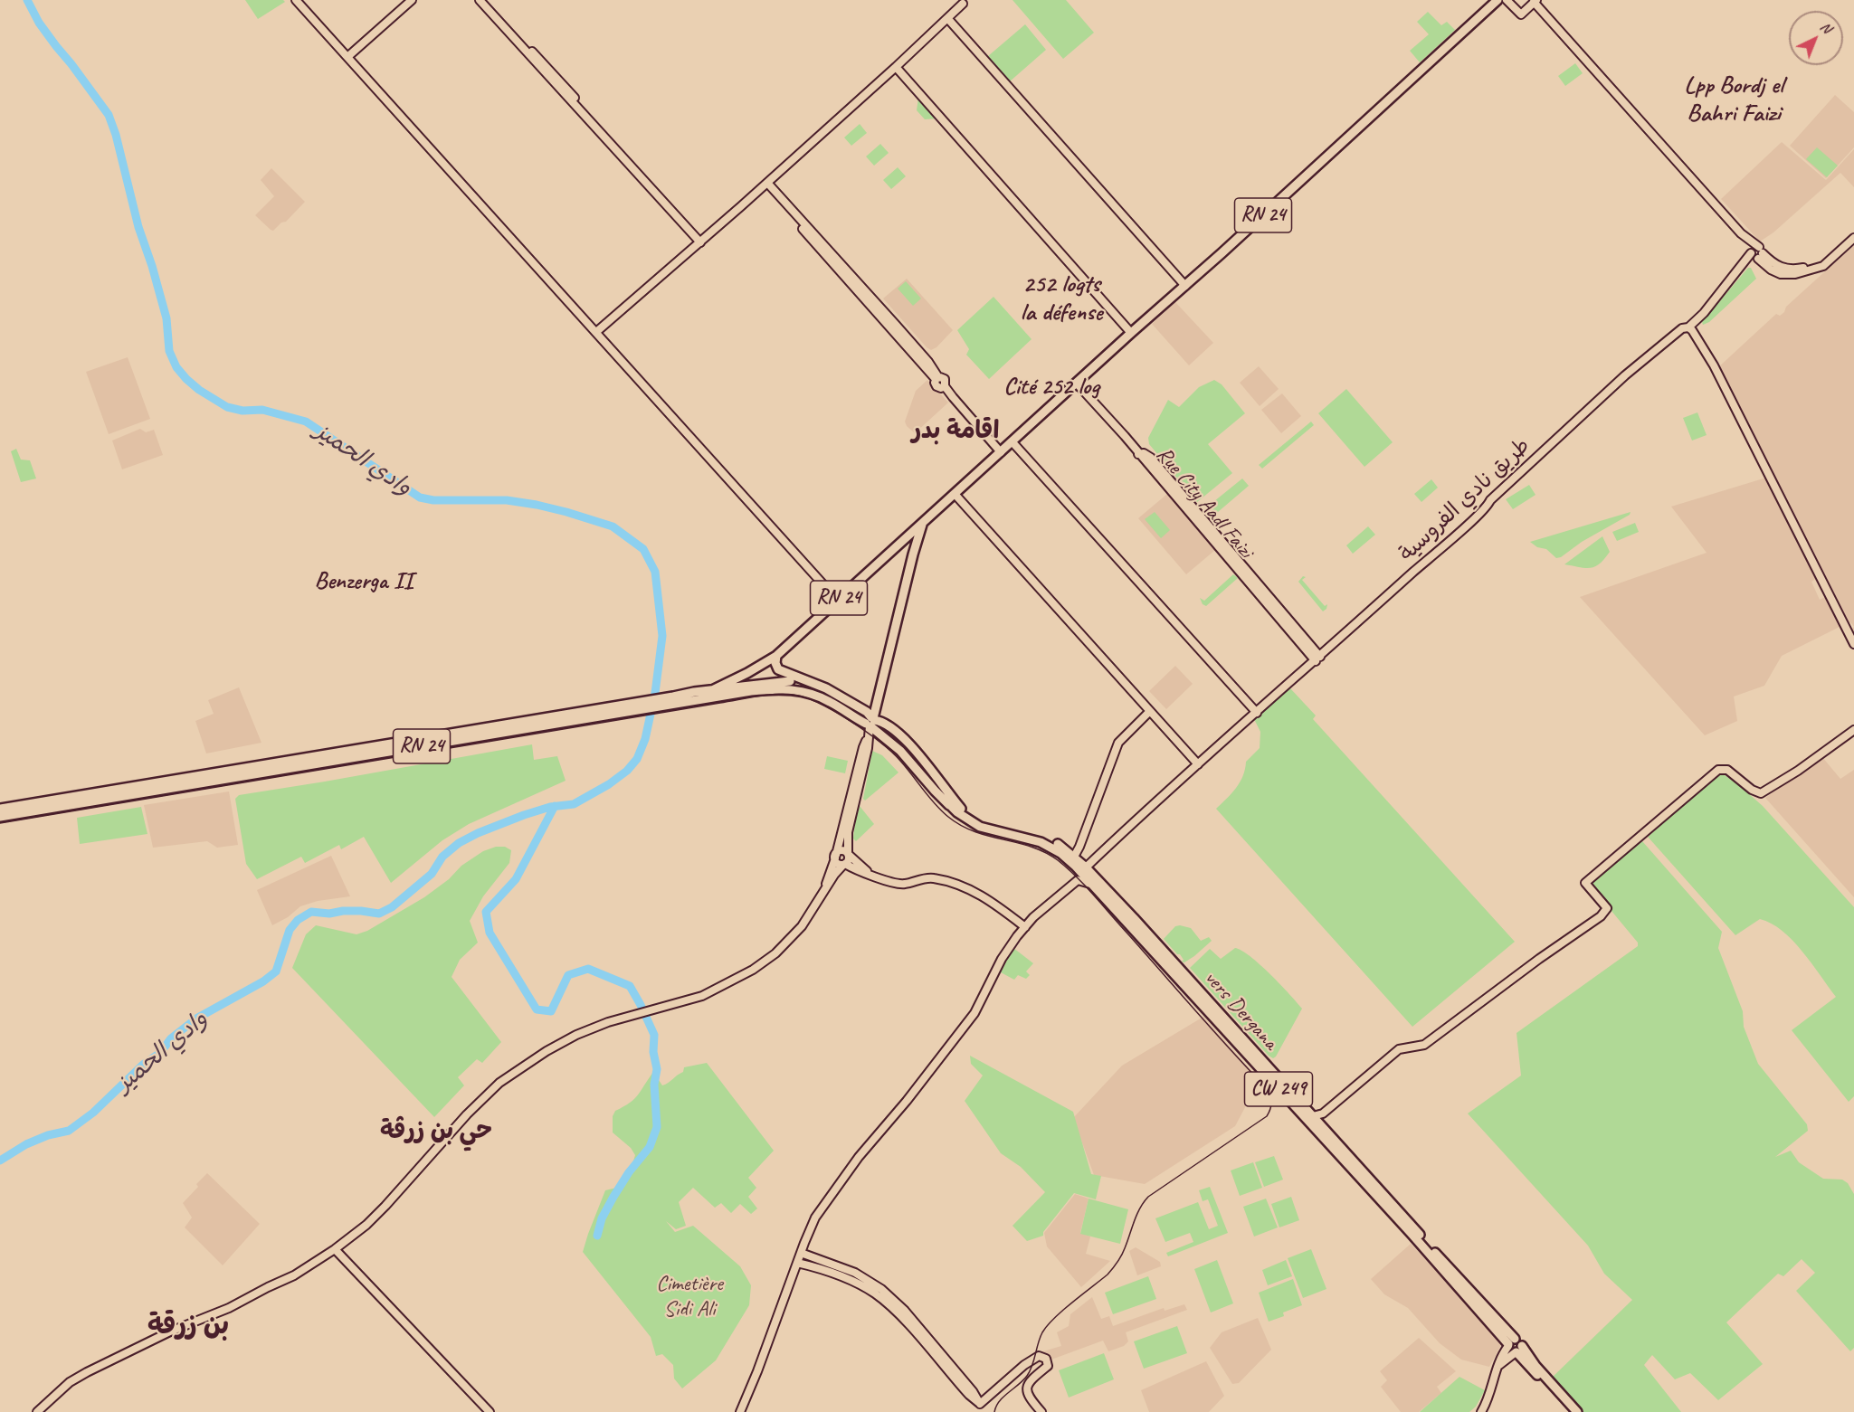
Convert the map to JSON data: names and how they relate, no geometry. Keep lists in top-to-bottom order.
{
  "streets": {
    "main road": [
      "RN 24",
      "طريق نادي الفروسية",
      "Rue City Aadl Faizi",
      "vers Dergana",
      "CW 249"
    ]
  },
  "crossings": [
    ["RN 24", "Rue City Aadl Faizi"],
    ["طريق نادي الفروسية", "Rue City Aadl Faizi"],
    ["طريق نادي الفروسية", "vers Dergana"],
    ["vers Dergana", "CW 249"]
  ],
  "districts": [
    "Lpp Bordj el Bahri Faizi",
    "252 logts la défense",
    "Cité 252 log",
    "اقامة بدر",
    "Benzerga II",
    "حي بن زرڤة",
    "بن زرقة"
  ],
  "water": ["وادي الحميز"],
  "parks": ["Cimetière Sidi Ali"],
  "north": "top right"
}
